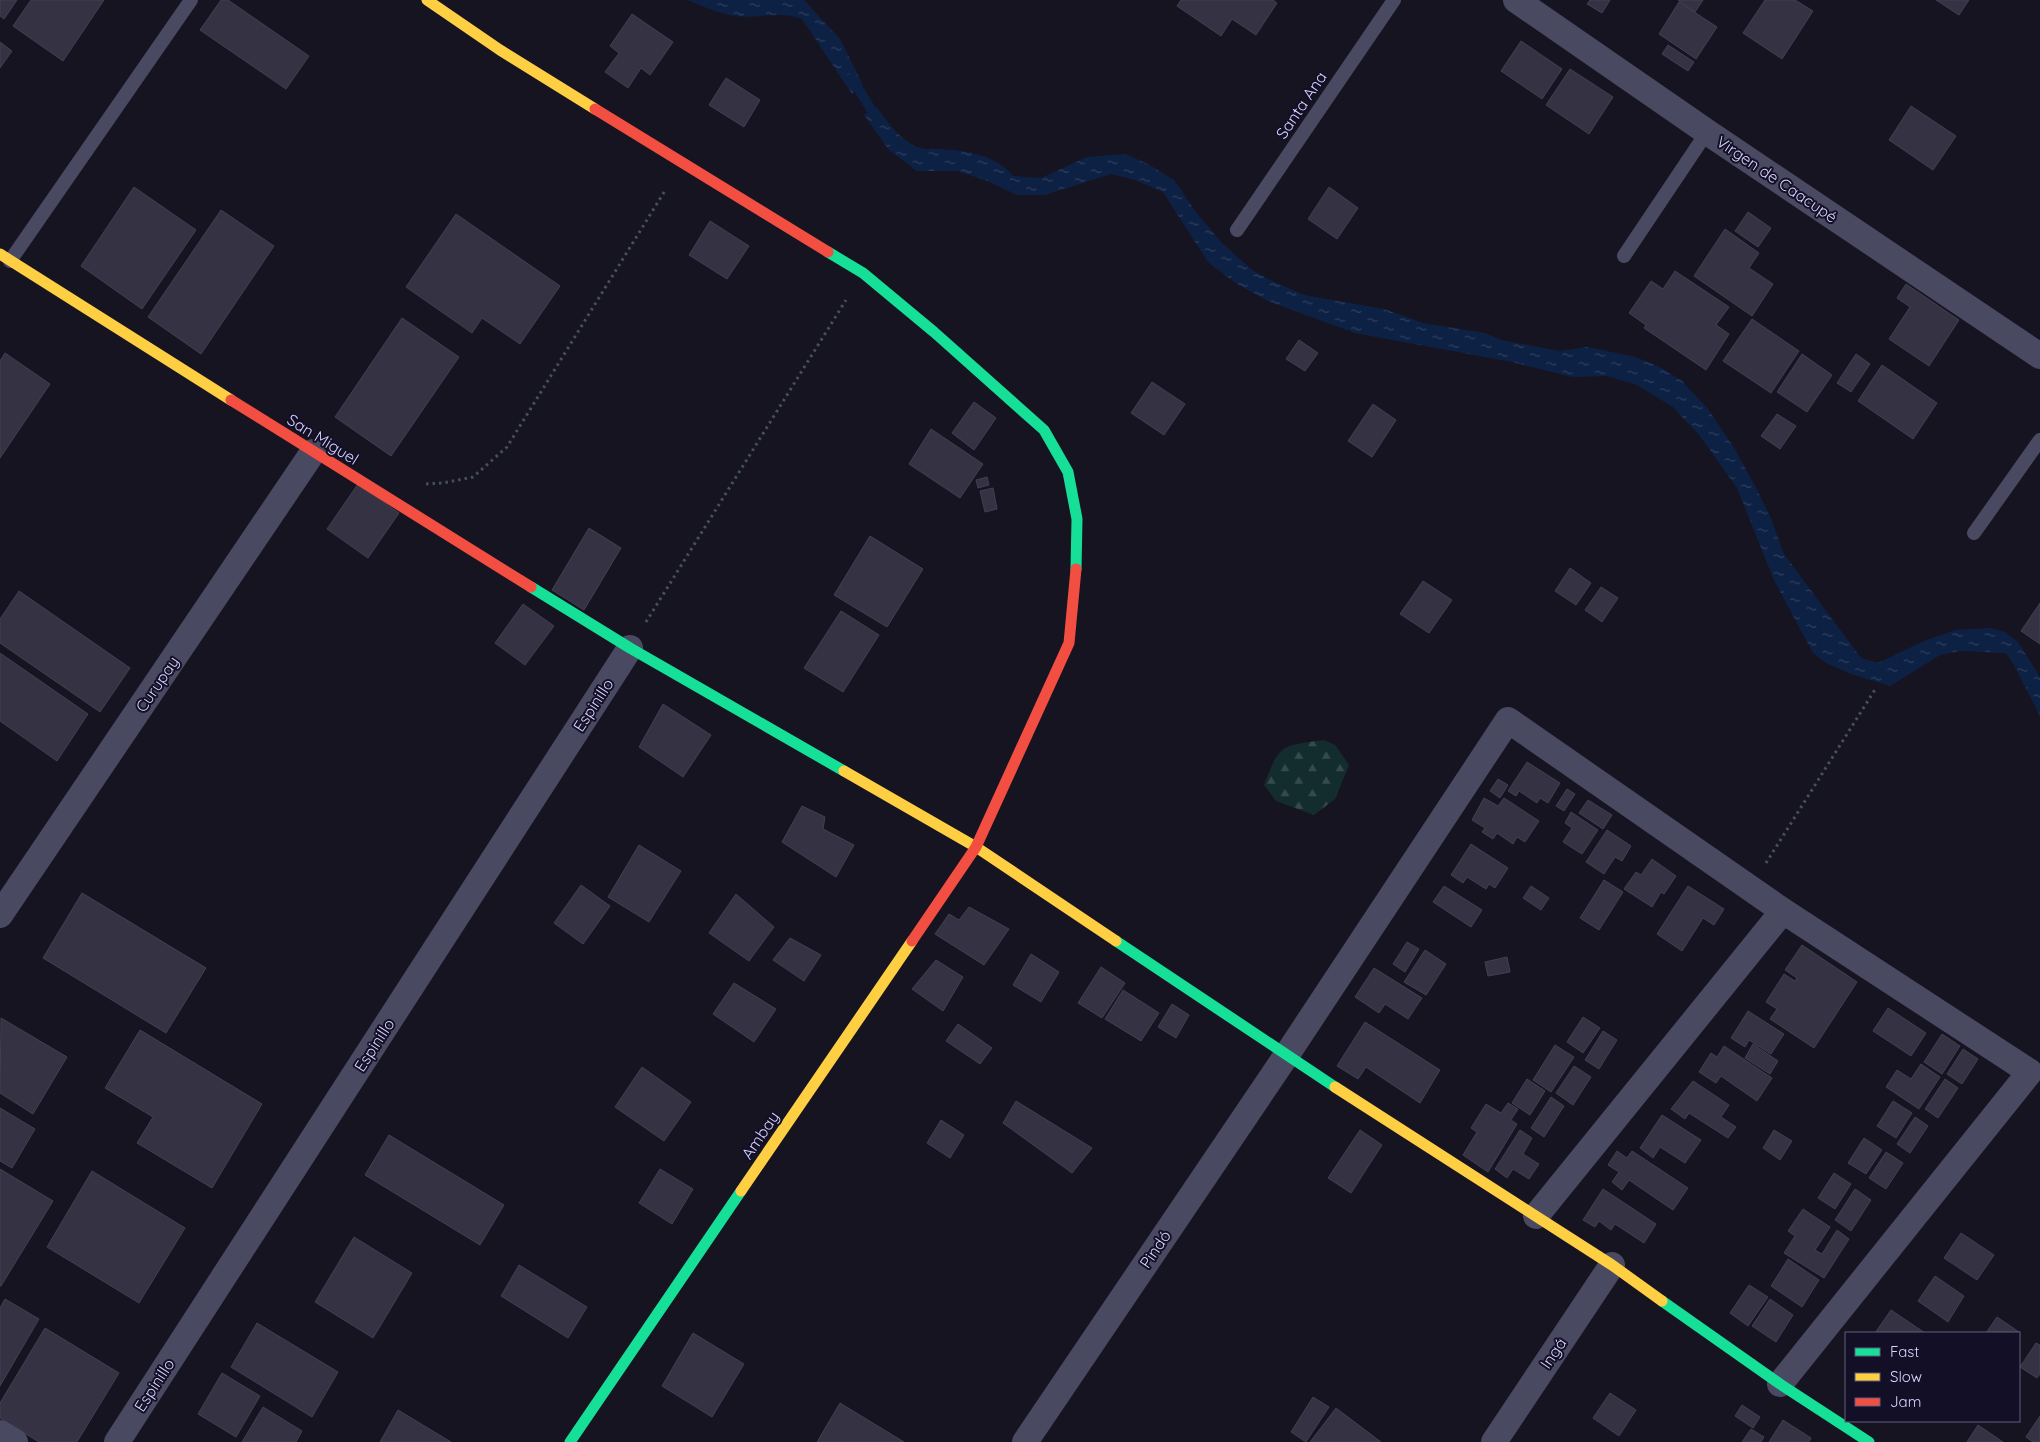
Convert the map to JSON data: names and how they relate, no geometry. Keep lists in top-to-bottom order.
{
  "streets": {
    "street": [
      "Virgen de Caacupé",
      "San Miguel",
      "Curupay",
      "Espinillo",
      "Ambay",
      "Pindó",
      "Ingá"
    ],
    "lane": ["Santa Ana"]
  },
  "crossings": [
    ["San Miguel", "Curupay"],
    ["San Miguel", "Espinillo"],
    ["San Miguel", "Ambay"],
    ["San Miguel", "Pindó"],
    ["San Miguel", "Ingá"]
  ],
  "legend": ["Fast", "Slow", "Jam"]
}
